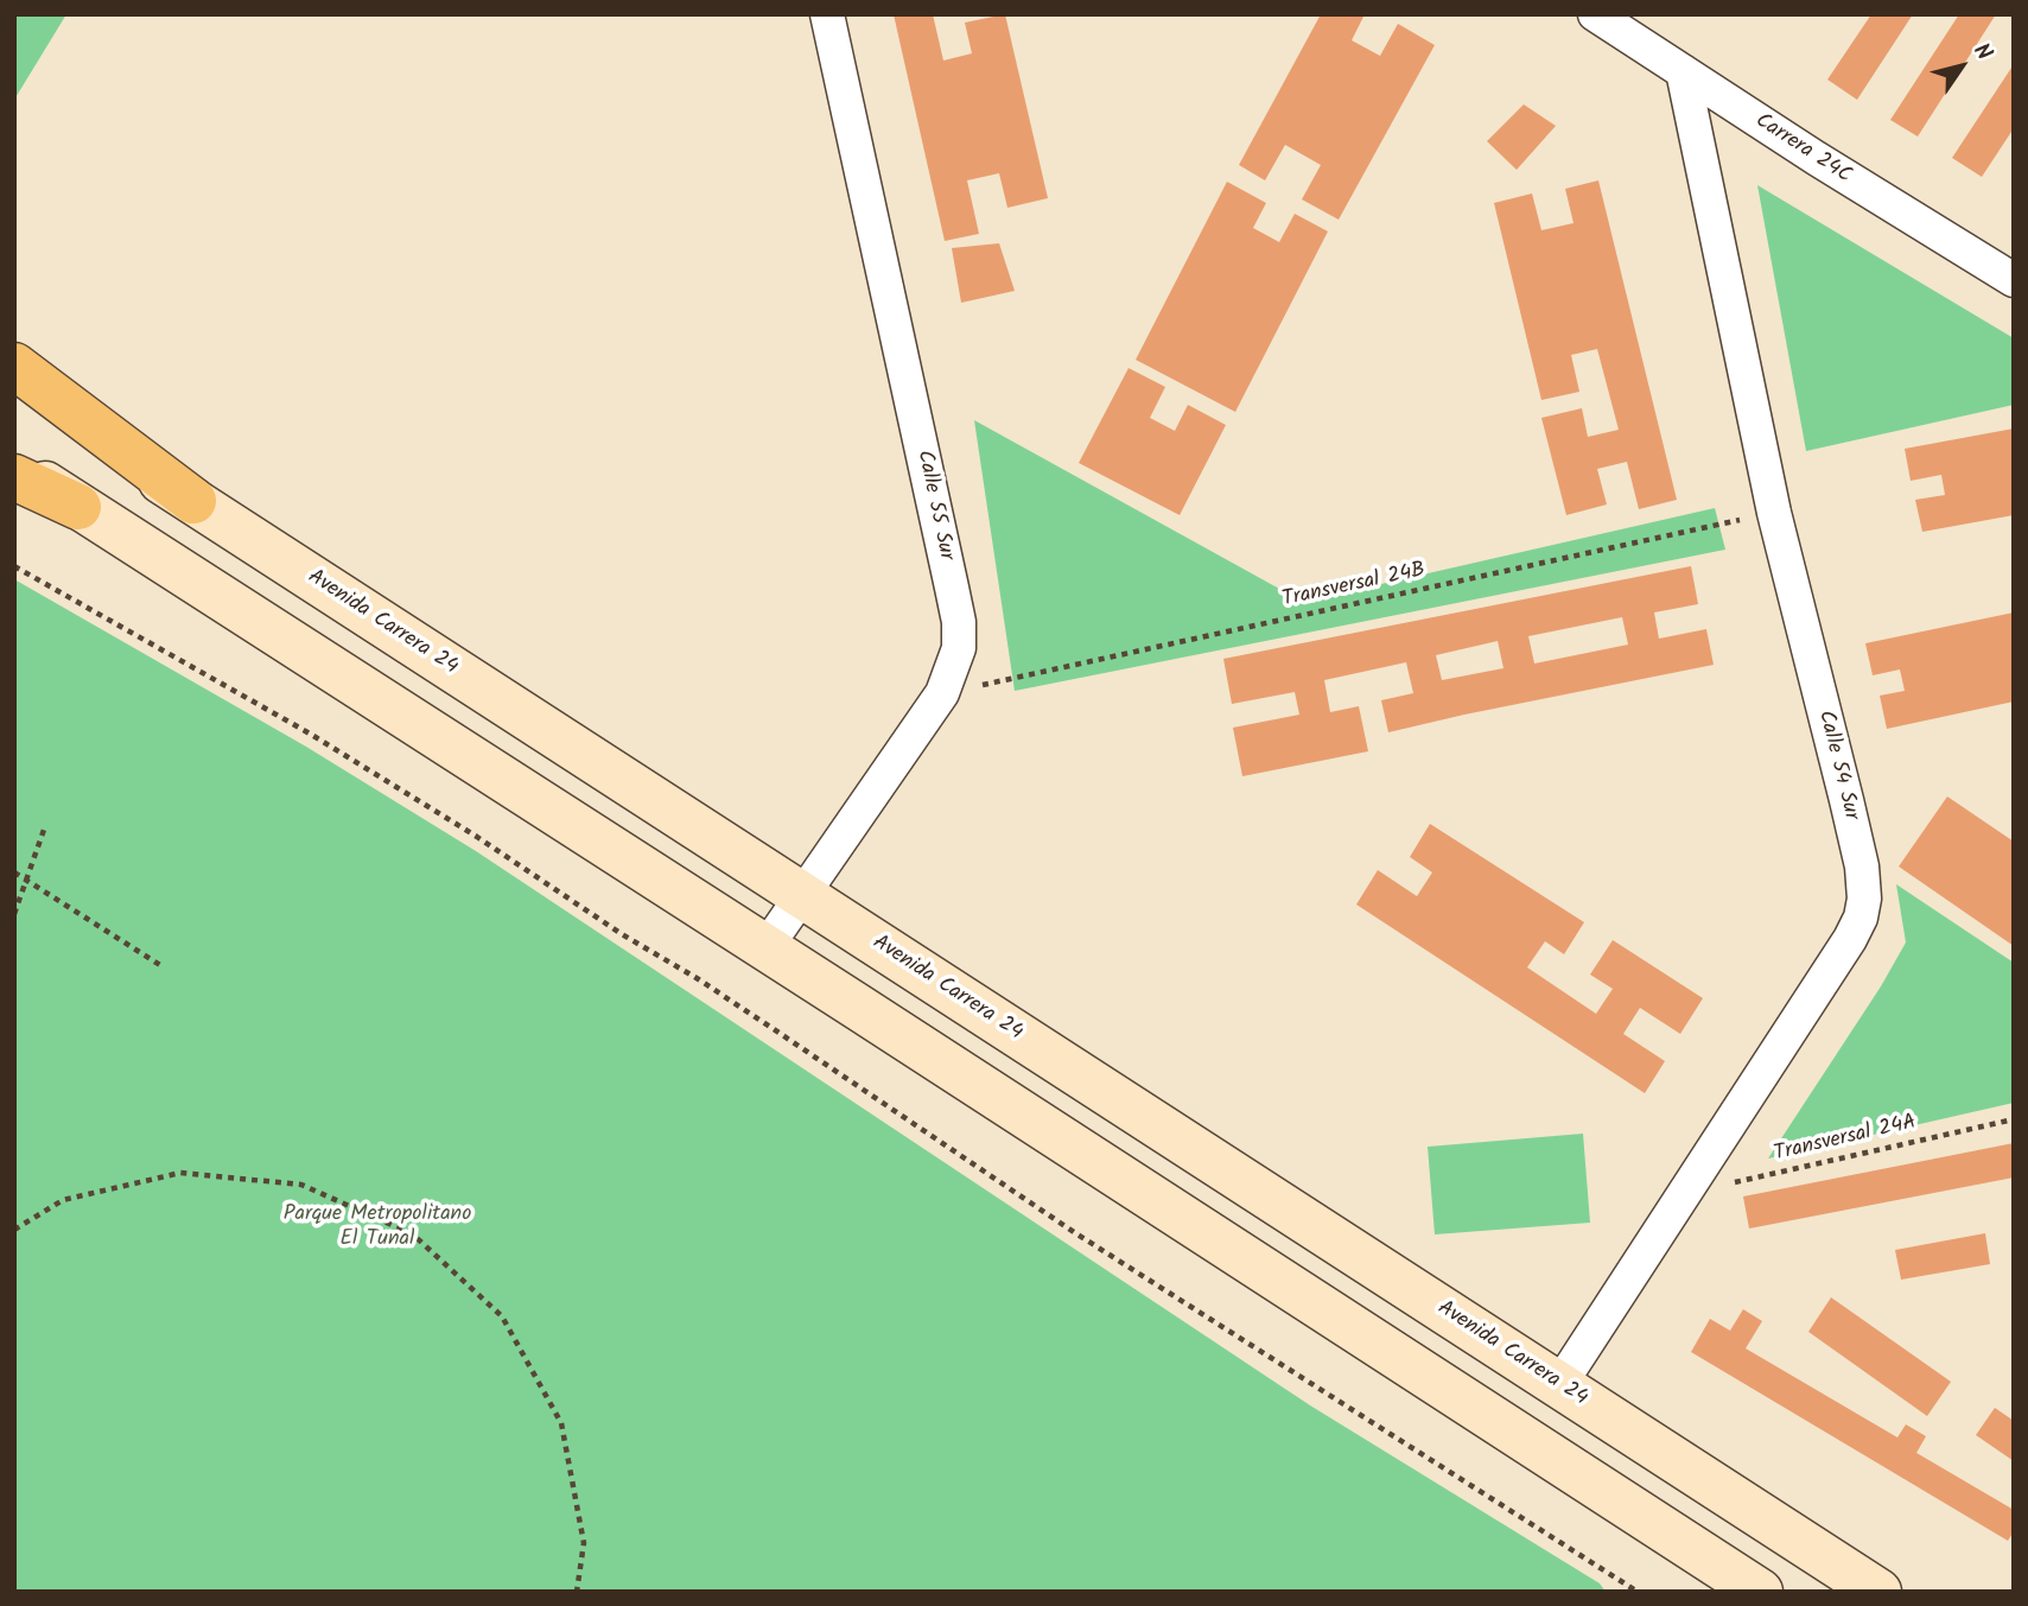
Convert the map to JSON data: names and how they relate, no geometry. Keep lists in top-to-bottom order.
{
  "streets": {
    "main road": ["Avenida Carrera 24"],
    "street": ["Carrera 24C", "Calle 55 Sur", "Calle 54 Sur"],
    "path": ["Transversal 24B", "Transversal 24A"]
  },
  "crossings": [
    ["Carrera 24C", "Calle 54 Sur"],
    ["Calle 55 Sur", "Transversal 24B"],
    ["Calle 55 Sur", "Avenida Carrera 24"],
    ["Transversal 24B", "Calle 54 Sur"],
    ["Avenida Carrera 24", "Calle 54 Sur"],
    ["Calle 54 Sur", "Transversal 24A"]
  ],
  "parks": ["Parque Metropolitano El Tunal"],
  "north": "top right"
}
